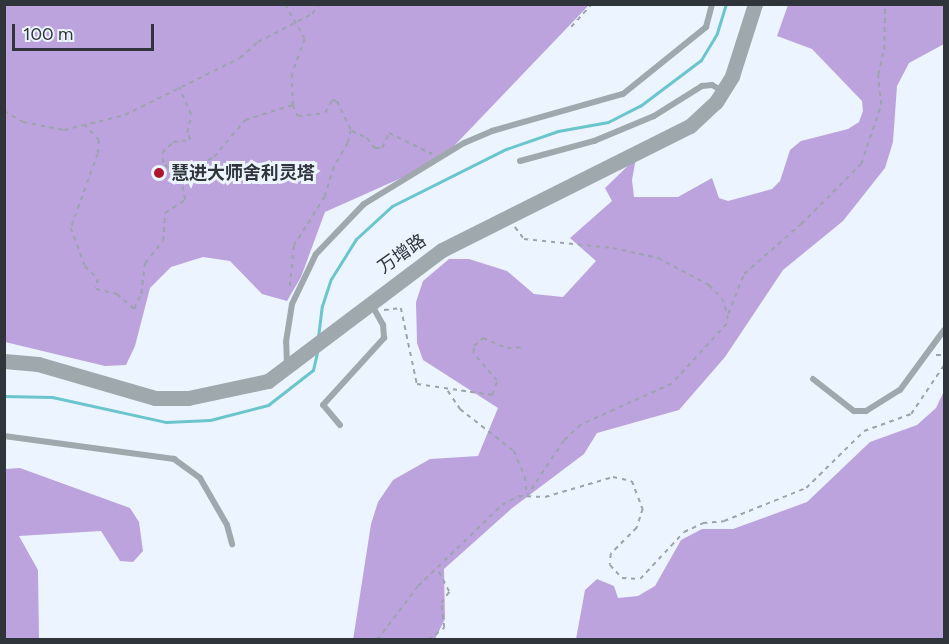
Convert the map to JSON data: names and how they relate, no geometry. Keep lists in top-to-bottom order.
{
  "streets": {
    "street": ["万增路"]
  },
  "places": ["慧进大师舍利灵塔"],
  "scale_bar": "100 m"
}
